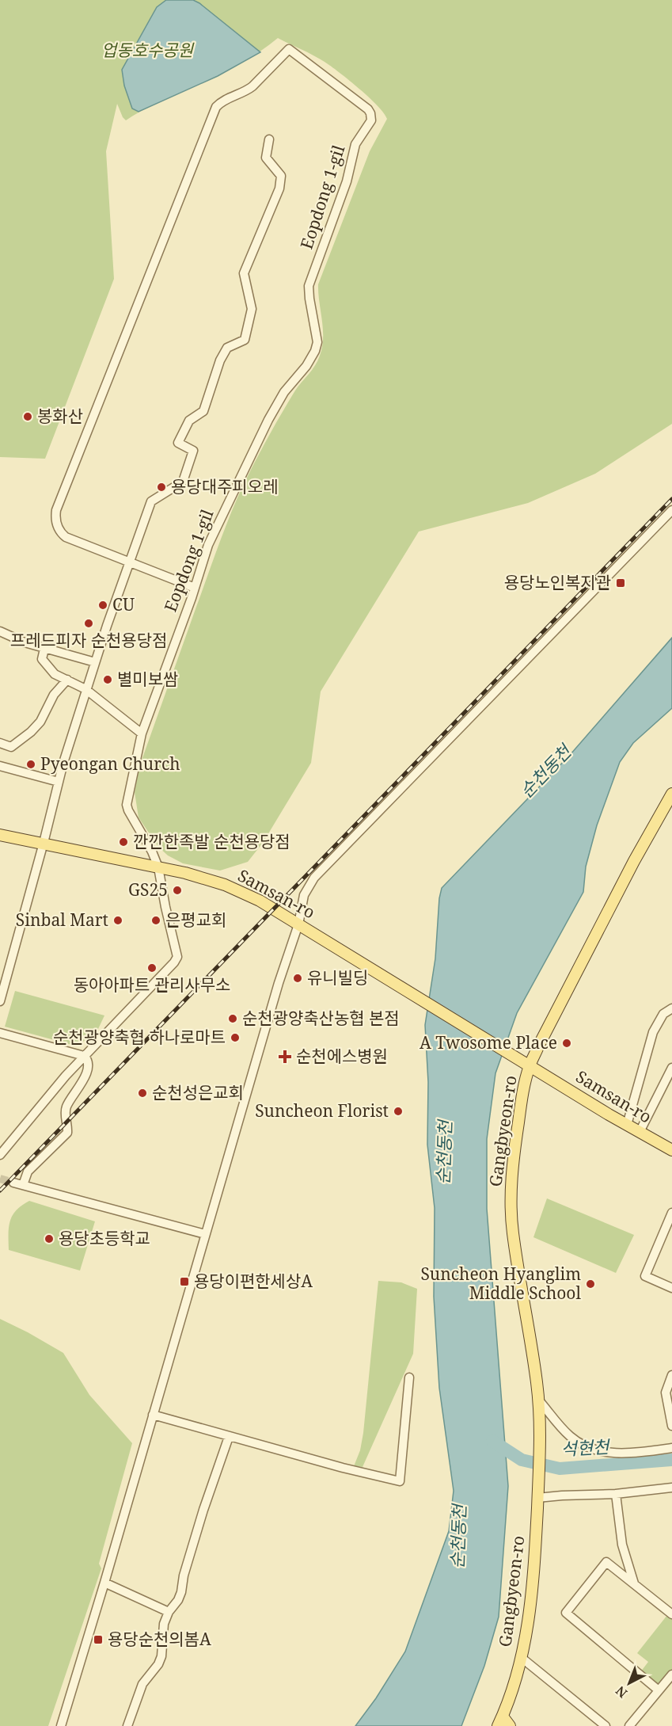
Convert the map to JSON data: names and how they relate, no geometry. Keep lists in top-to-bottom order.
{
  "streets": {
    "main road": ["Samsan-ro", "Gangbyeon-ro"],
    "street": ["Eopdong 1-gil"]
  },
  "crossings": [
    ["Eopdong 1-gil", "Samsan-ro"],
    ["Samsan-ro", "Gangbyeon-ro"]
  ],
  "water": ["순천동천", "석현천"],
  "parks": ["업동호수공원"],
  "places": {
    "other": [
      "봉화산",
      "용당대주피오레",
      "CU",
      "프레드피자 순천용당점",
      "별미보쌈",
      "Pyeongan Church",
      "깐깐한족발 순천용당점",
      "GS25",
      "Sinbal Mart",
      "은평교회",
      "동아아파트 관리사무소",
      "유니빌딩",
      "순천광양축산농협 본점",
      "순천광양축협 하나로마트",
      "A Twosome Place",
      "순천성은교회",
      "Suncheon Florist",
      "용당초등학교",
      "Suncheon Hyanglim Middle School"
    ],
    "transit": ["용당노인복지관", "용당이편한세상A", "용당순천의봄A"],
    "health": ["순천에스병원"]
  },
  "north": "bottom left"
}
